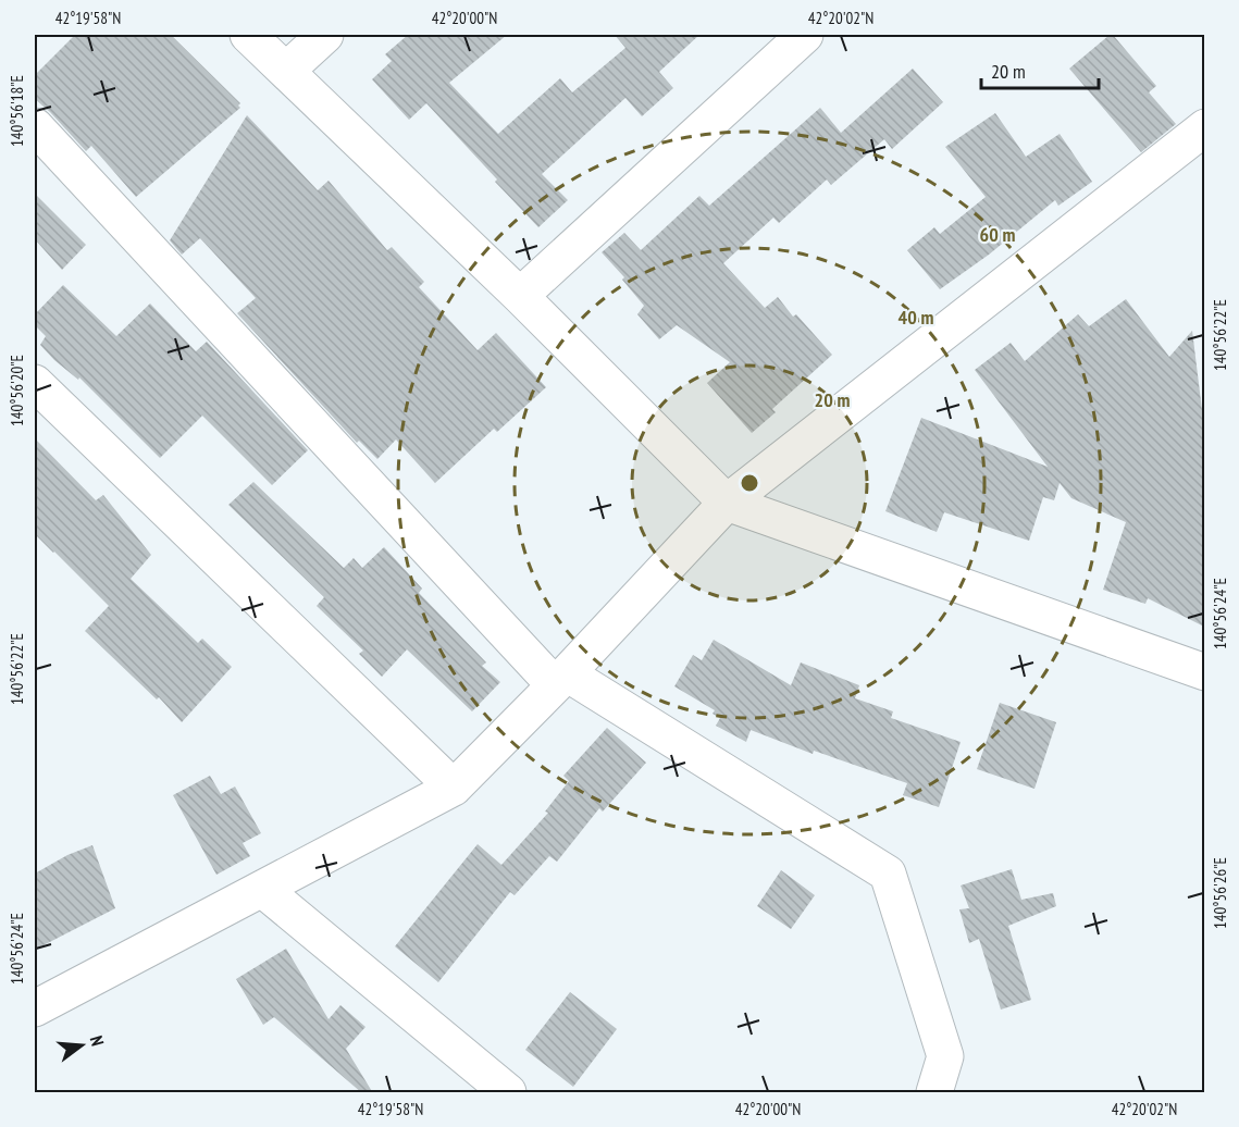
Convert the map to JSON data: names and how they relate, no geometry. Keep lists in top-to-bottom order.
{
  "scale_bar": "20 m",
  "north": "right",
  "coordinates": [
    "42°19'58\"N",
    "42°20'00\"N",
    "42°20'02\"N",
    "140°56'18\"E",
    "140°56'22\"E",
    "140°56'20\"E",
    "140°56'24\"E",
    "140°56'26\"E"
  ],
  "rings": ["60 m", "40 m", "20 m"]
}
